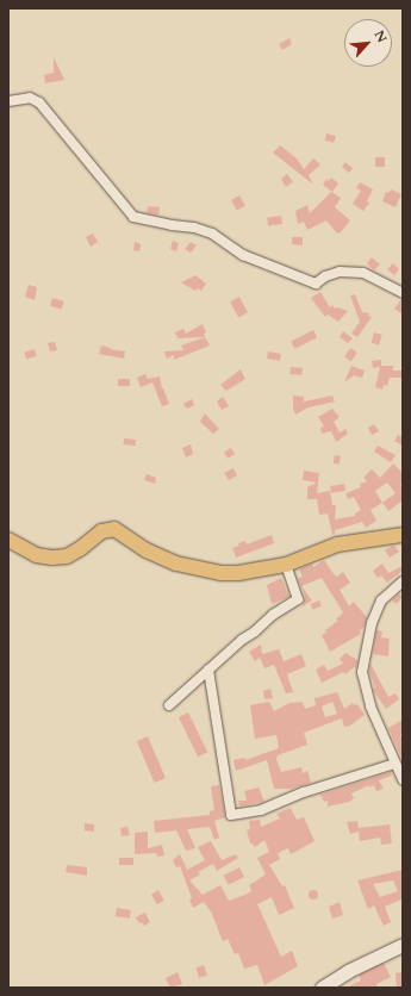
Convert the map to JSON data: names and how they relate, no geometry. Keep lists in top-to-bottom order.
{
  "north": "top right"
}
